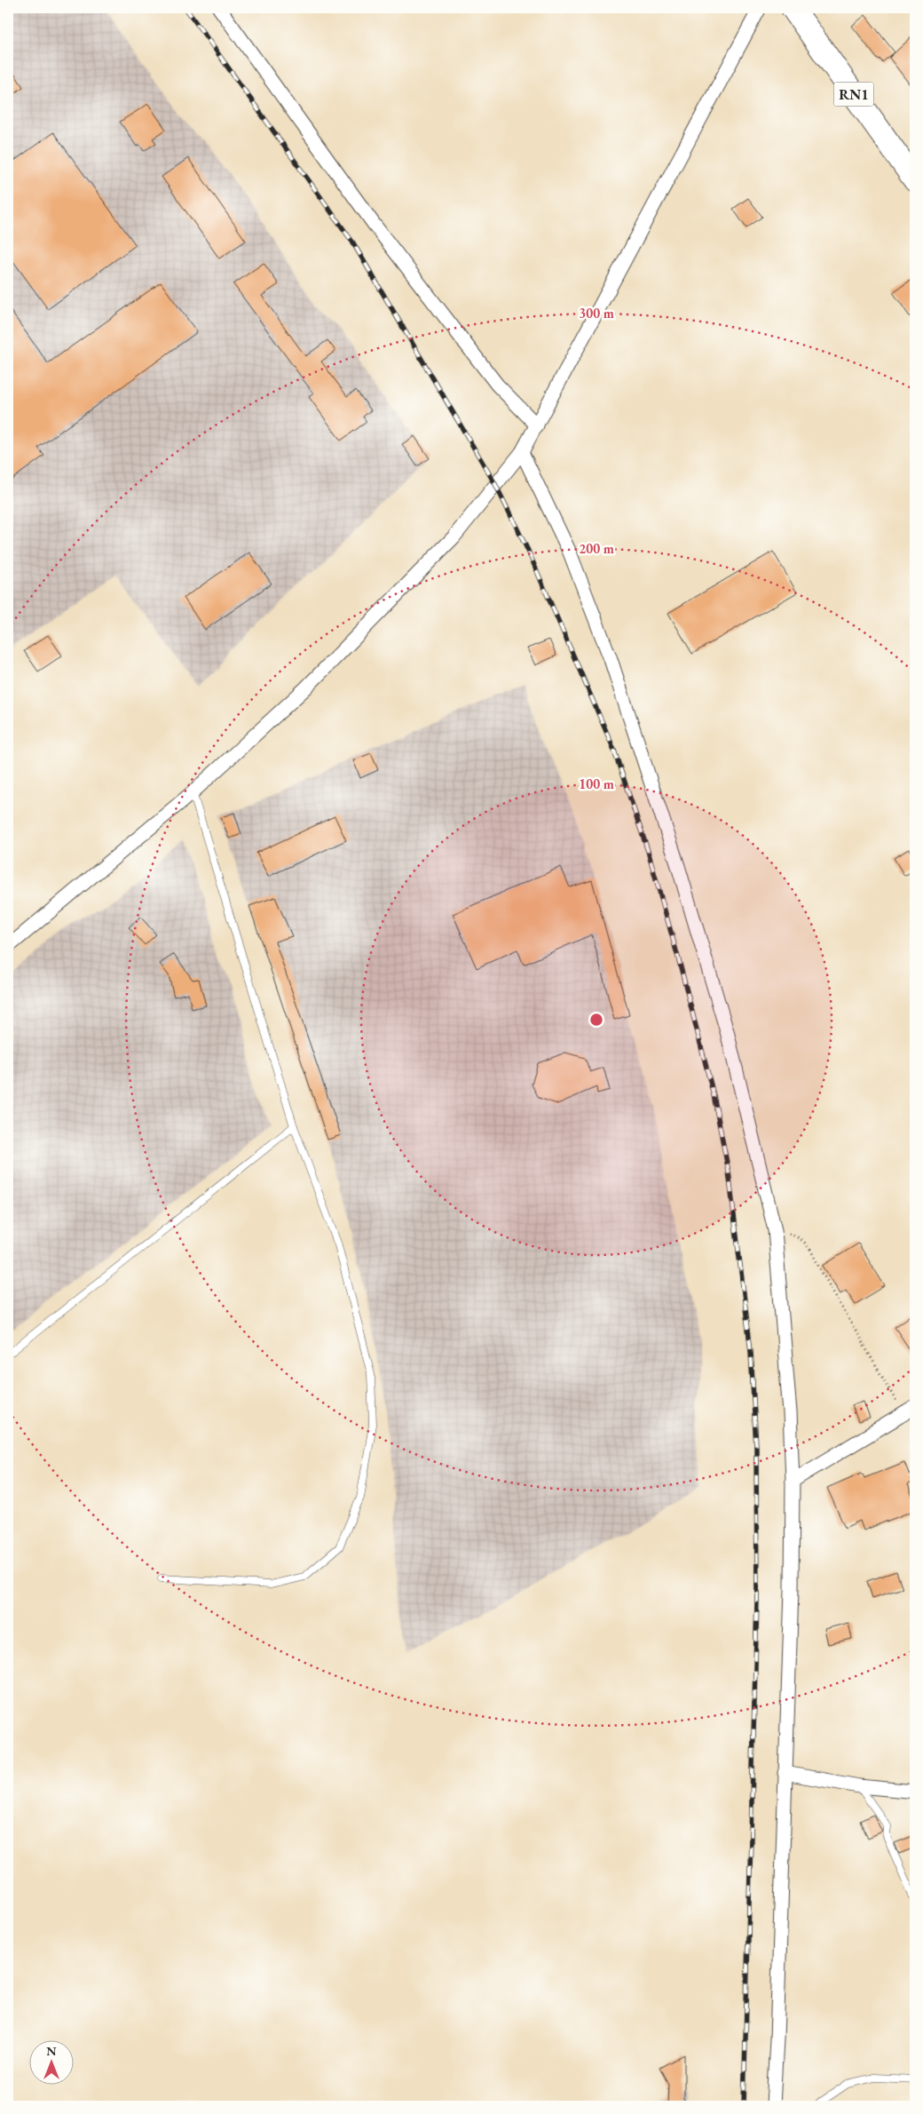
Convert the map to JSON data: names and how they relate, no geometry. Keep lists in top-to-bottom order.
{
  "streets": {
    "highway": ["RN1"]
  },
  "north": "top",
  "rings": ["300 m", "200 m", "100 m"]
}
